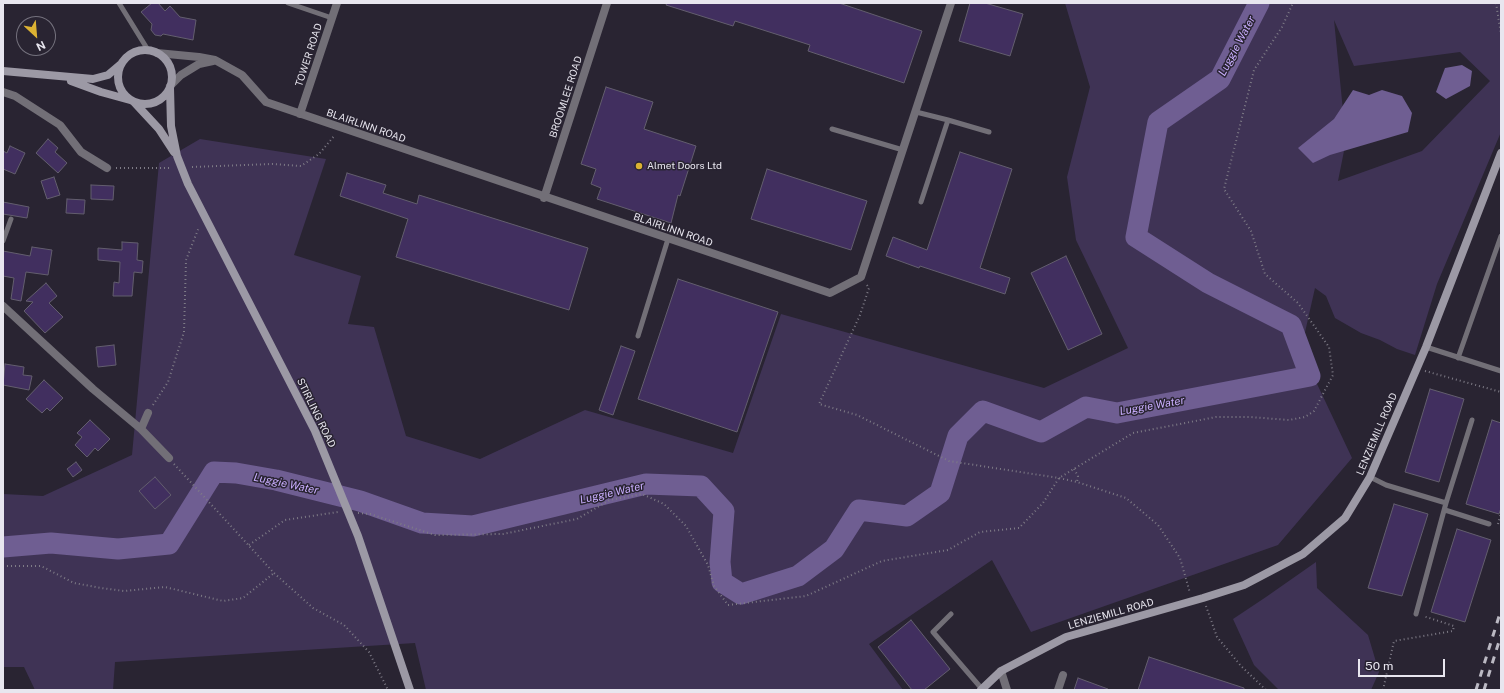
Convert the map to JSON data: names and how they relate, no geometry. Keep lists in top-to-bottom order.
{
  "streets": {
    "main road": ["STIRLING ROAD", "LENZIEMILL ROAD"],
    "street": ["TOWER ROAD", "BROOMLEE ROAD", "BLAIRLINN ROAD"]
  },
  "crossings": [
    ["TOWER ROAD", "BLAIRLINN ROAD"],
    ["BROOMLEE ROAD", "BLAIRLINN ROAD"],
    ["BLAIRLINN ROAD", "STIRLING ROAD"]
  ],
  "water": ["Luggie Water"],
  "places": ["Almet Doors Ltd"],
  "scale_bar": "50 m",
  "north": "bottom right"
}
